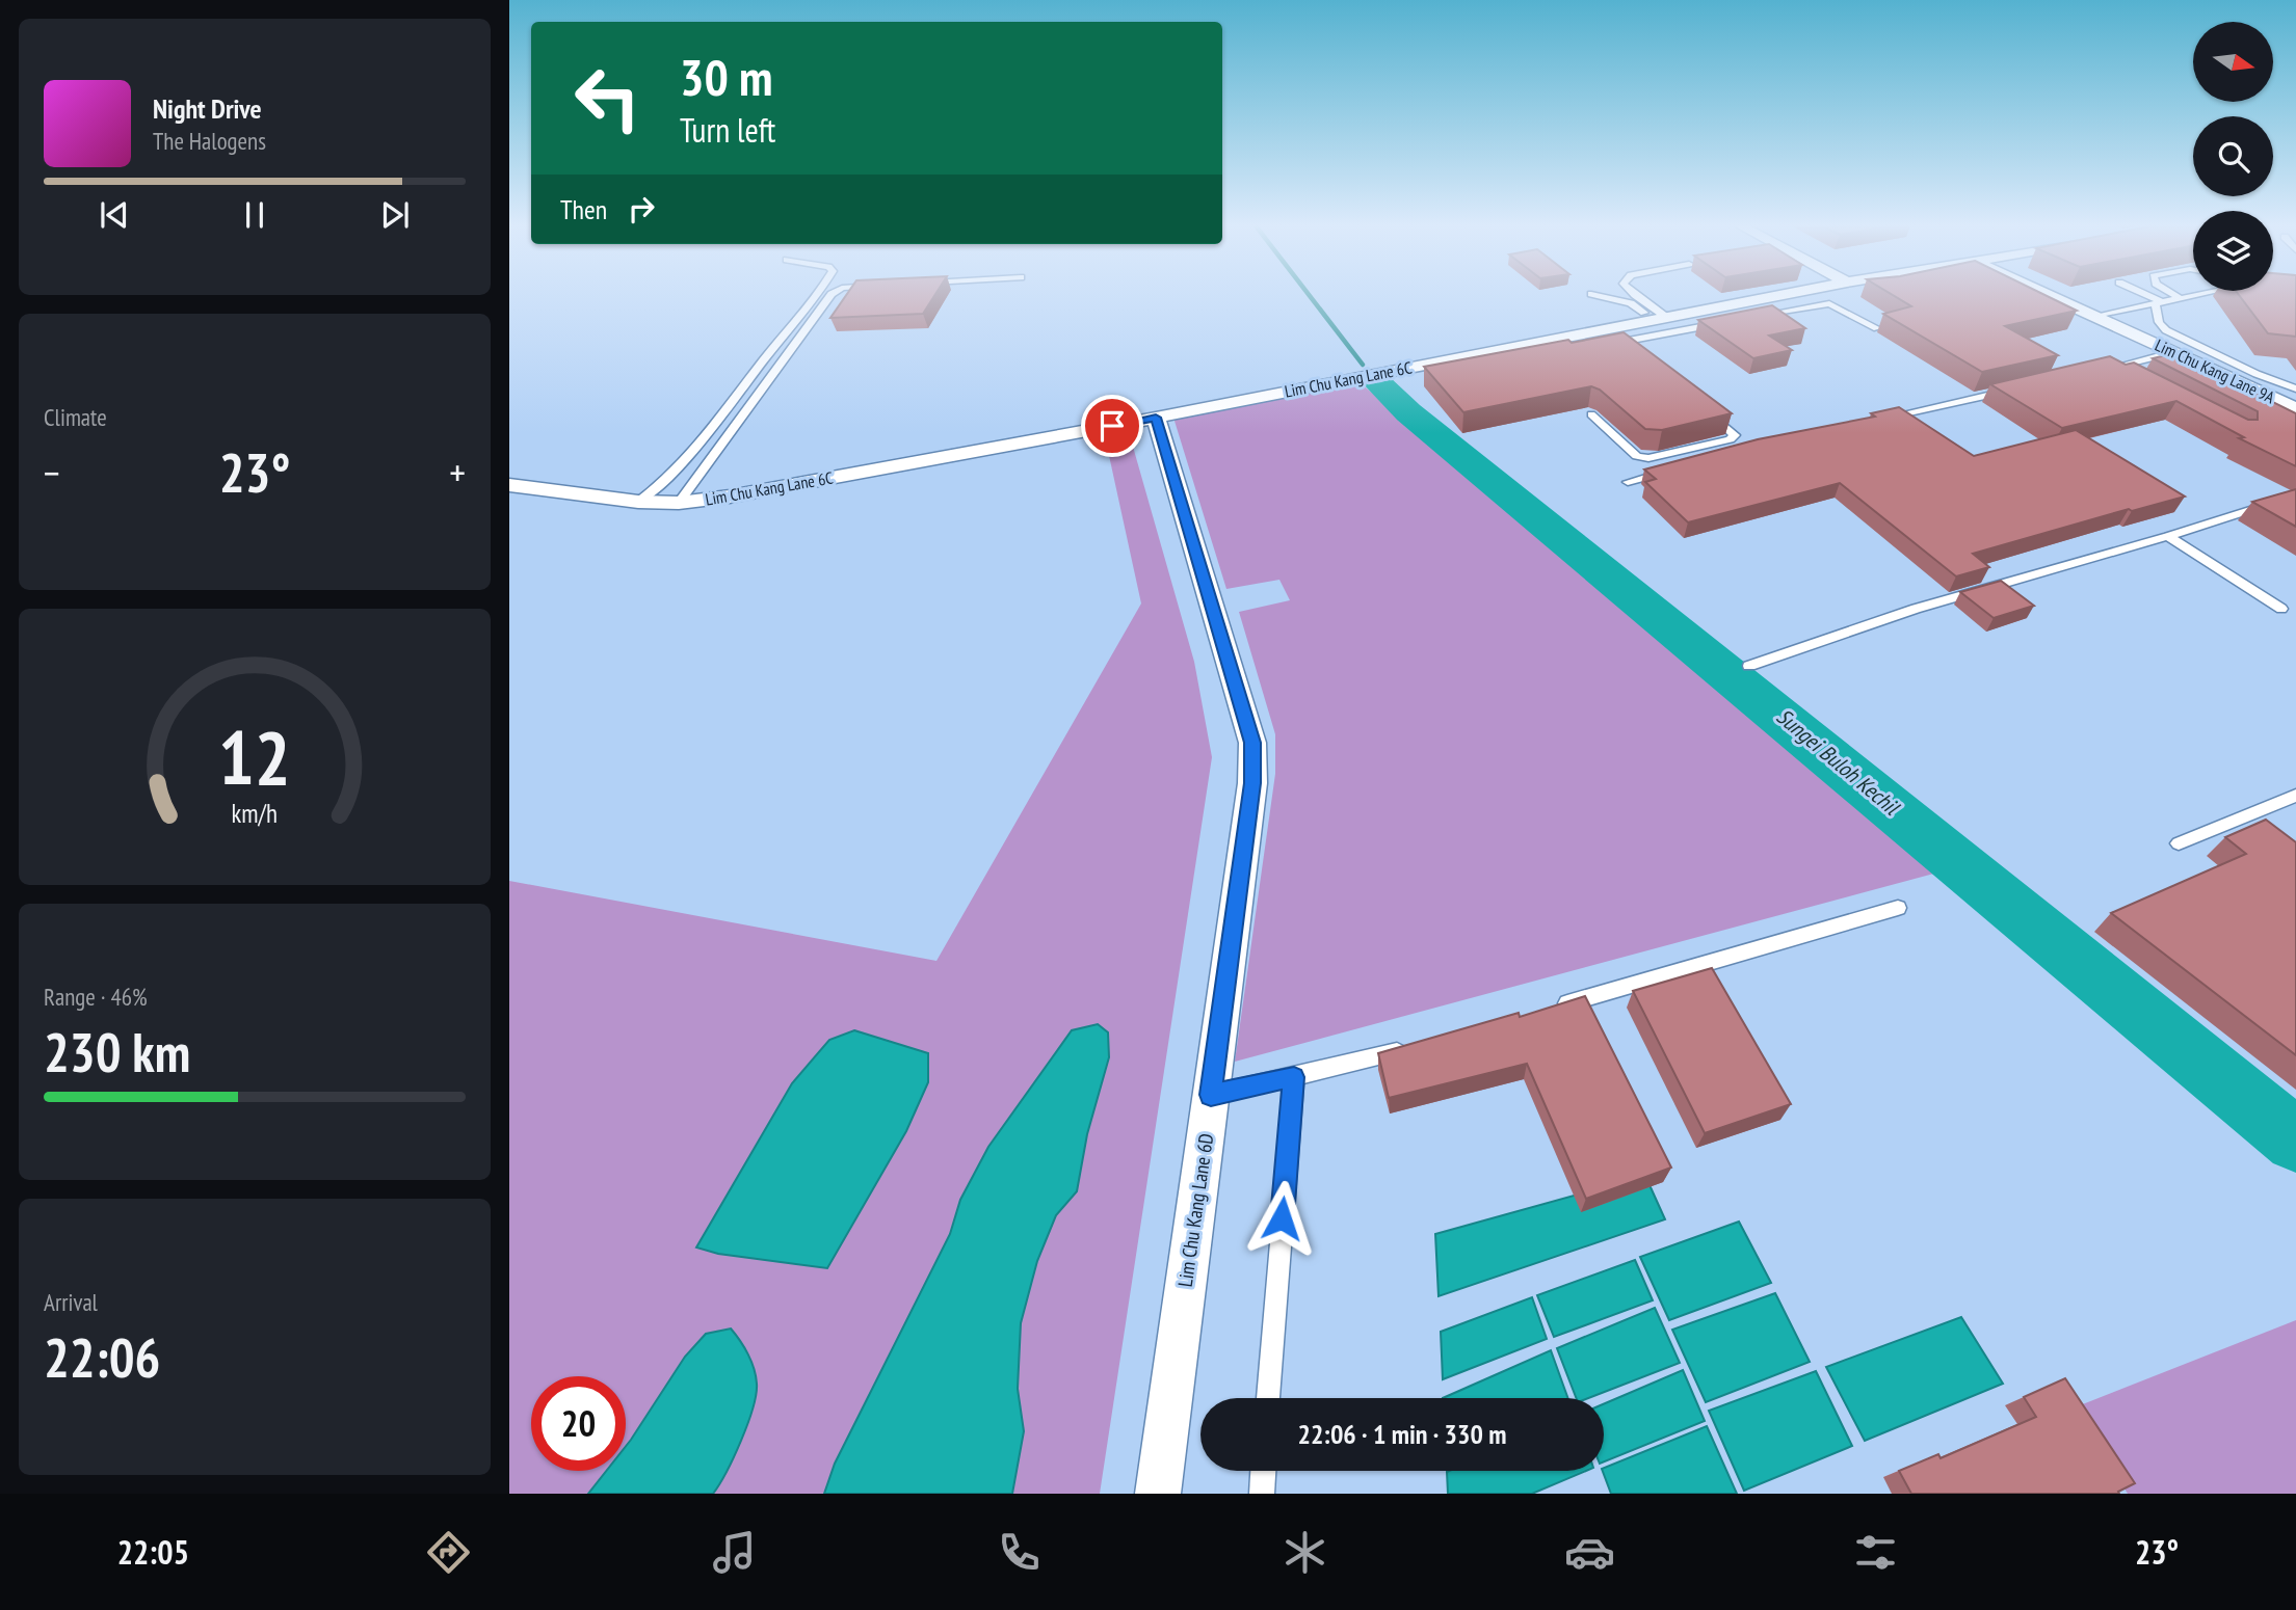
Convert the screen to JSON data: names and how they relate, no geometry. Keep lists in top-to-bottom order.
{
  "streets": {
    "street": ["Lim Chu Kang Lane 9A", "Lim Chu Kang Lane 6C", "Lim Chu Kang Lane 6D"]
  },
  "crossings": [
    ["Lim Chu Kang Lane 6C", "Lim Chu Kang Lane 6D"]
  ],
  "water": ["Sungei Buloh Kechil"],
  "north": "right",
  "page": {
    "turn": ["30 m", "Turn left"],
    "song": ["Night Drive", "The Halogens"],
    "then": "Then",
    "tile": [
      "Climate",
      ["Range · 46%", "230 km"],
      ["Arrival", "22:06"]
    ],
    "heat": ["−", "23°", "+"],
    "limit": "20",
    "trip": "22:06 · 1 min · 330 m",
    "tabs": ["22:05", "23°"],
    "gauge": ["12", "km/h"]
  }
}
